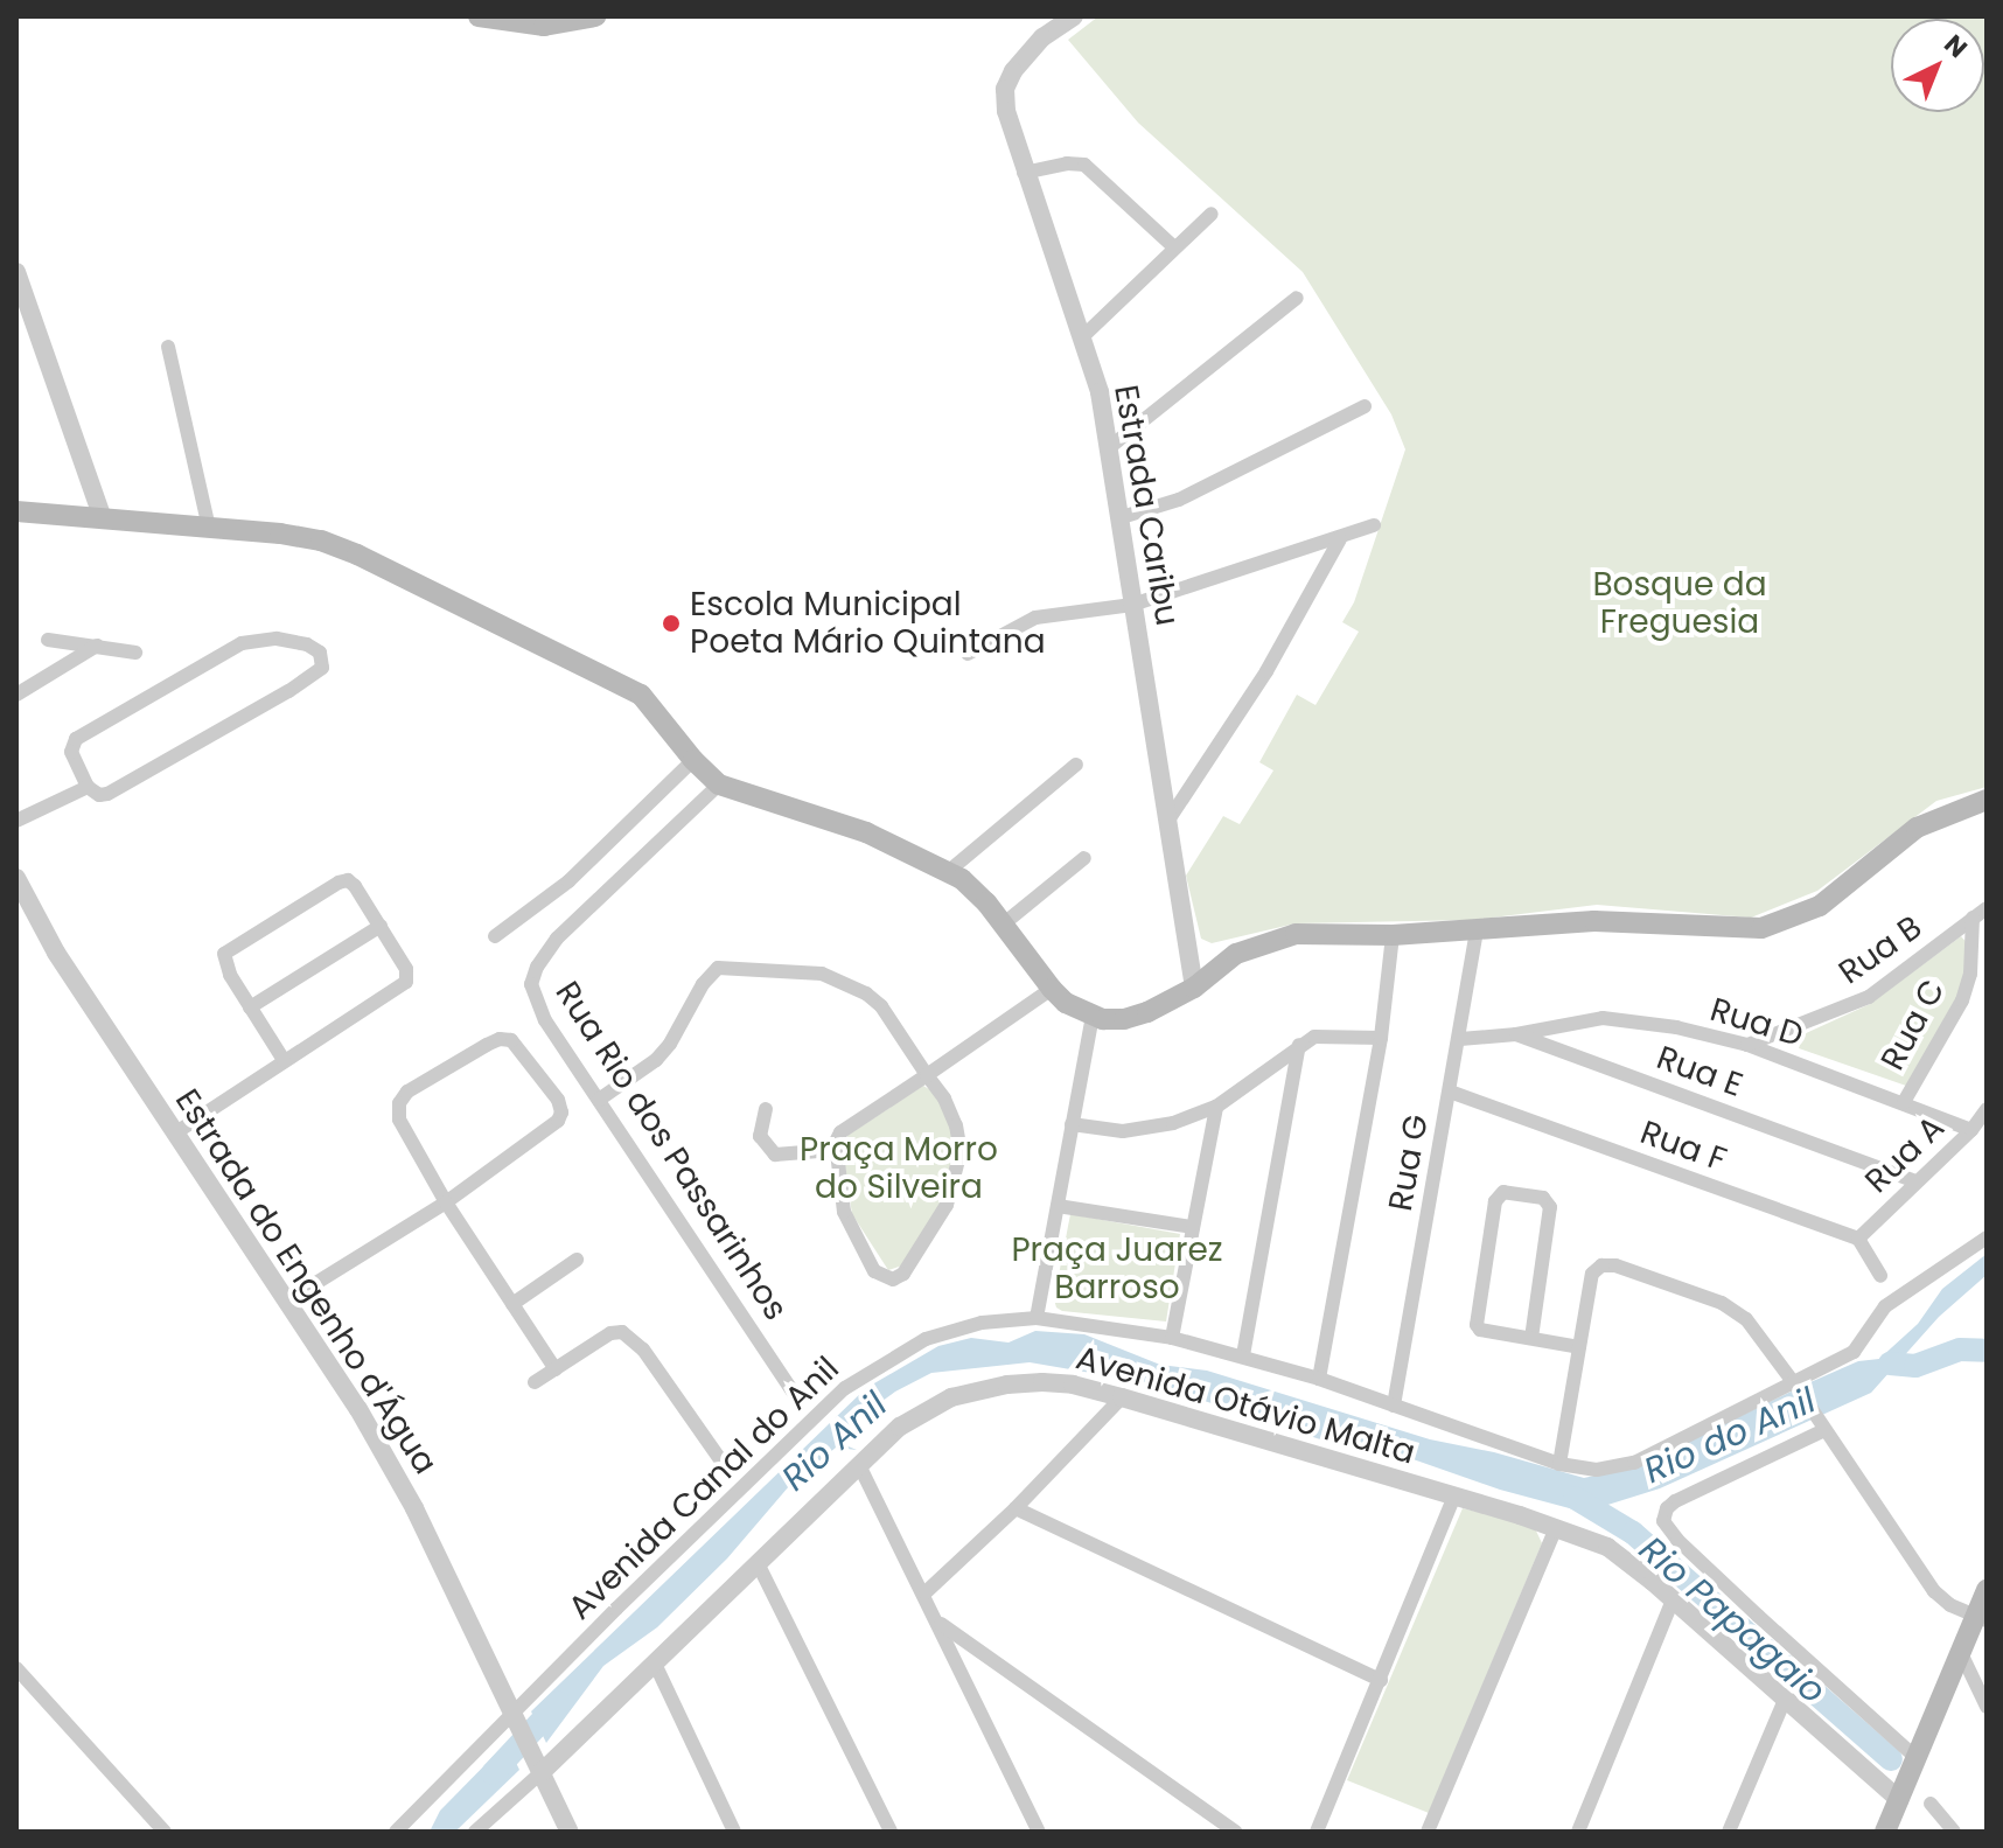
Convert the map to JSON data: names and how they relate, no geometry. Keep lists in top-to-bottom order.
{
  "streets": {
    "street": [
      "Estrada Caribu",
      "Rua B",
      "Rua D",
      "Rua C",
      "Rua E",
      "Rua F",
      "Rua Rio dos Passarinhos",
      "Rua A",
      "Rua G",
      "Estrada do Engenho d'Água",
      "Avenida Otávio Malta",
      "Avenida Canal do Anil"
    ]
  },
  "crossings": [
    ["Rua B", "Rua D"],
    ["Rua B", "Rua C"],
    ["Rua D", "Rua C"],
    ["Rua D", "Rua E"],
    ["Rua D", "Rua A"],
    ["Rua E", "Rua A"],
    ["Rua E", "Rua G"],
    ["Rua F", "Rua A"],
    ["Rua F", "Rua G"],
    ["Rua G", "Avenida Canal do Anil"],
    ["Estrada do Engenho d'Água", "Avenida Otávio Malta"],
    ["Estrada do Engenho d'Água", "Avenida Canal do Anil"]
  ],
  "water": ["Rio do Anil", "Rio Anil", "Rio Papagaio"],
  "parks": ["Bosque da Freguesia", "Praça Morro do Silveira", "Praça Juarez Barroso"],
  "places": ["Escola Municipal Poeta Mário Quintana"],
  "north": "top right"
}
